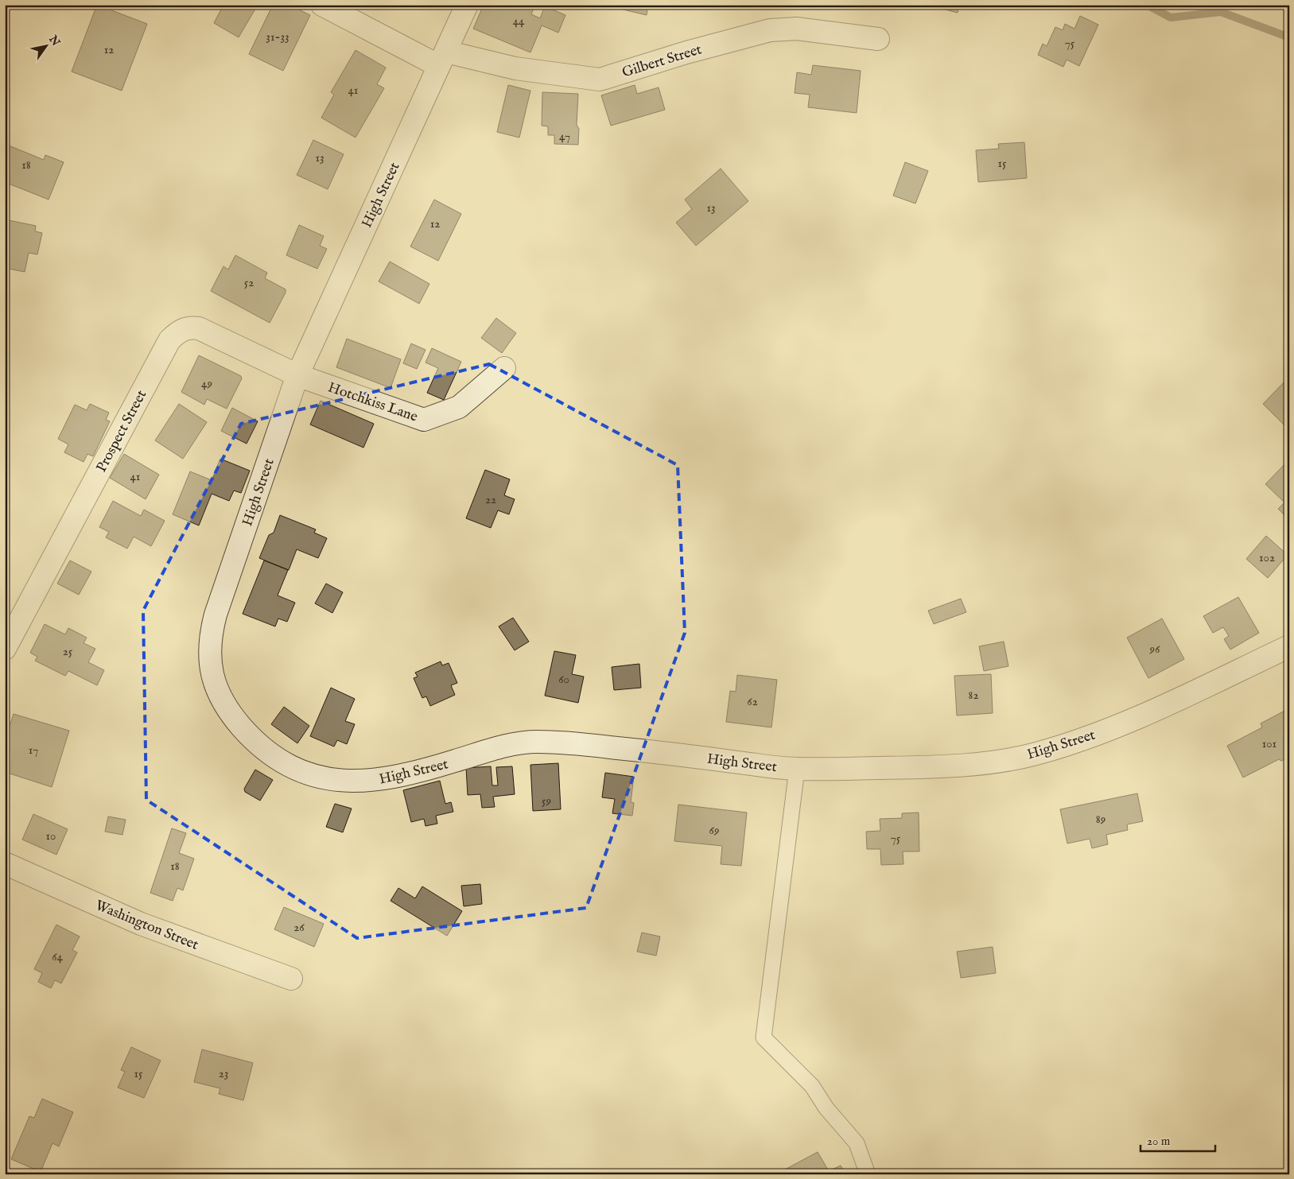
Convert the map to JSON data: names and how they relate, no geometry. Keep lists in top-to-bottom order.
{
  "streets": {
    "street": [
      "Gilbert Street",
      "High Street",
      "Hotchkiss Lane",
      "Prospect Street",
      "Washington Street"
    ]
  },
  "crossings": [
    ["Gilbert Street", "High Street"],
    ["High Street", "Hotchkiss Lane"],
    ["High Street", "Prospect Street"],
    ["Hotchkiss Lane", "Prospect Street"]
  ],
  "house_numbers": [
    "44",
    "31-33",
    "75",
    "12",
    "41",
    "47",
    "13",
    "15",
    "18",
    "13",
    "12",
    "52",
    "49",
    "41",
    "22",
    "102",
    "96",
    "25",
    "60",
    "82",
    "62",
    "101",
    "17",
    "59",
    "89",
    "69",
    "10",
    "75",
    "18",
    "26",
    "64",
    "15",
    "23"
  ],
  "scale_bar": "20 m",
  "north": "top right"
}
